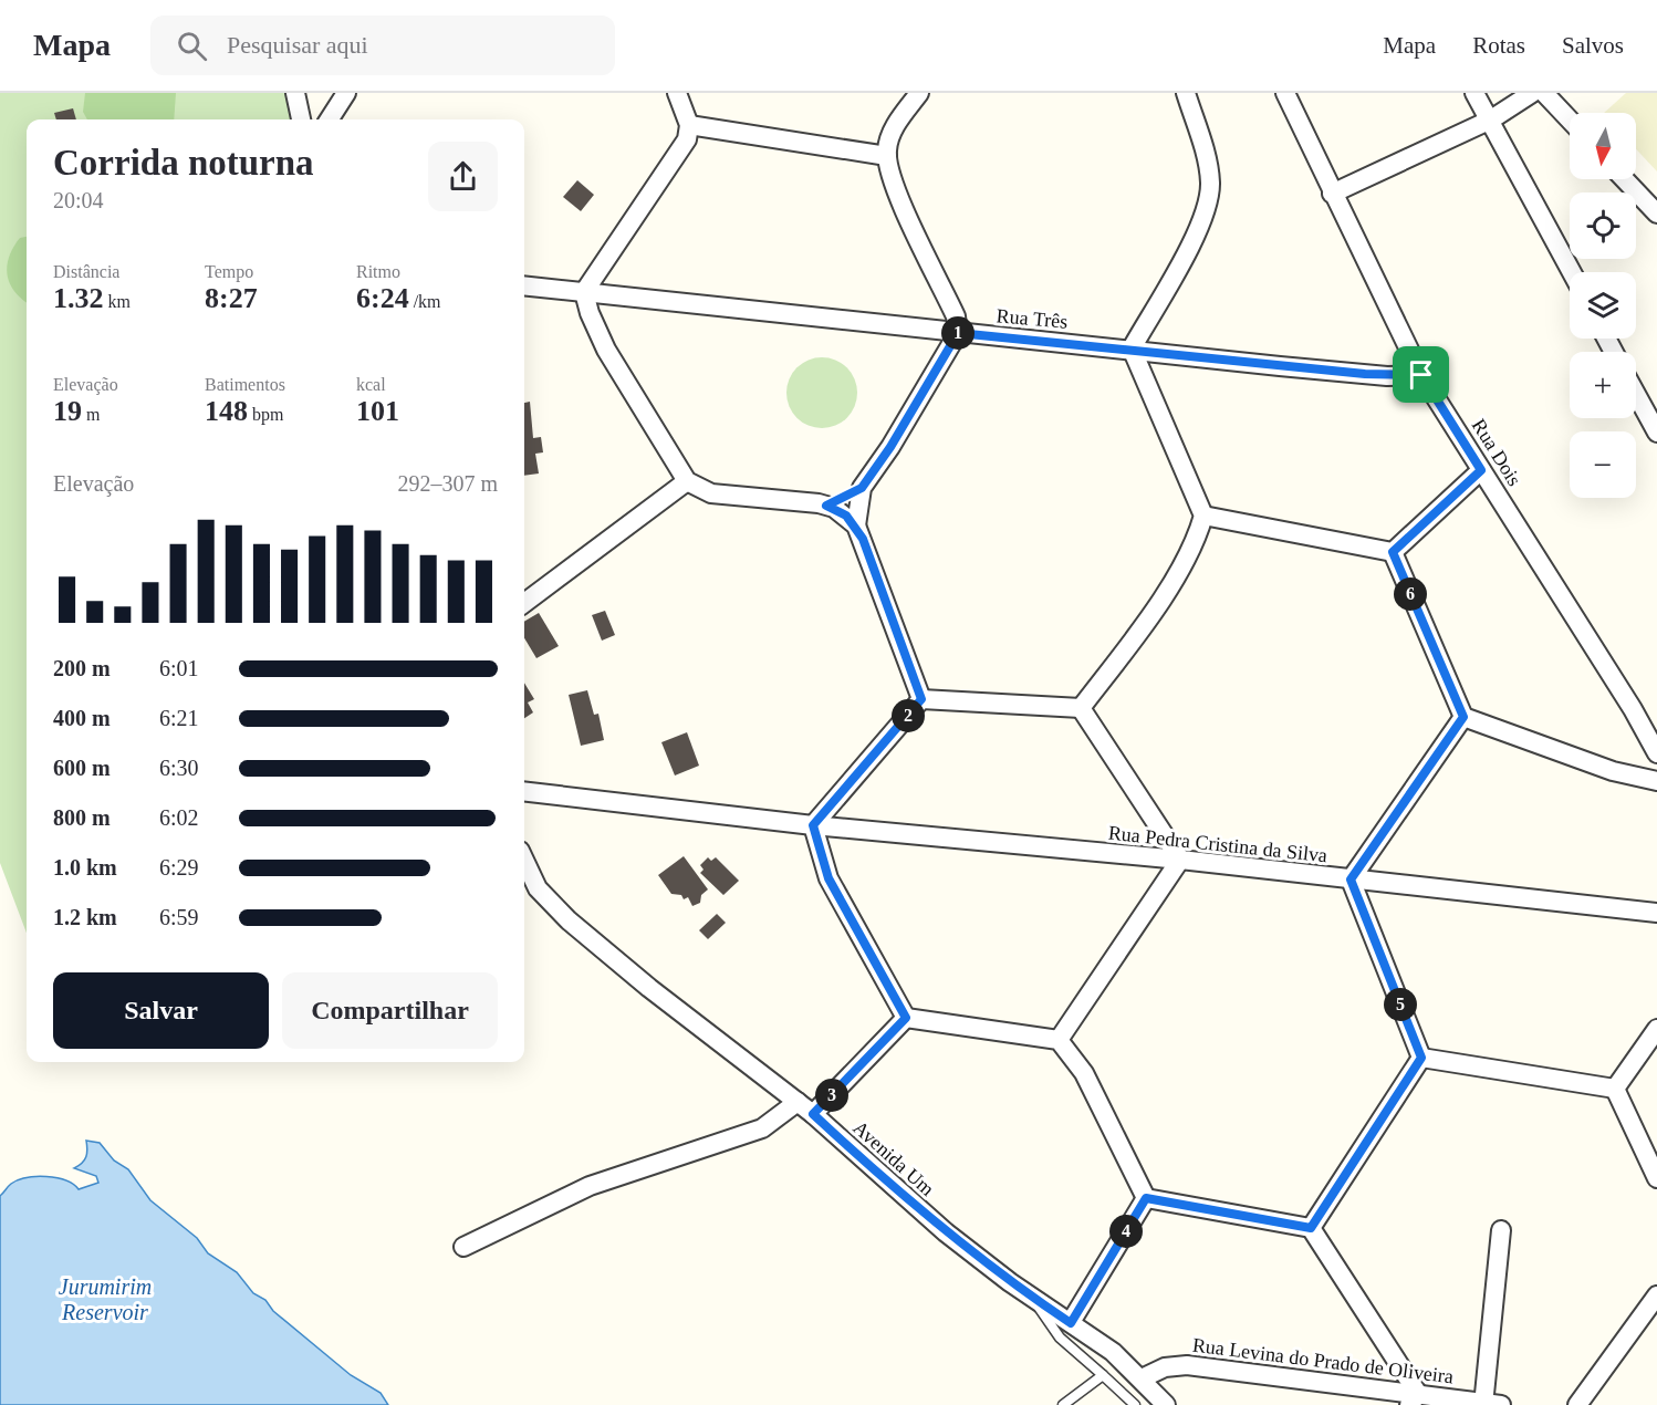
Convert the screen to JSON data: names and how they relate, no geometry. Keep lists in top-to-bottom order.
{
  "streets": {
    "street": [
      "Rua Três",
      "Rua Dois",
      "Rua Pedra Cristina da Silva",
      "Avenida Um",
      "Rua Levina do Prado de Oliveira"
    ]
  },
  "crossings": [
    ["Rua Três", "Rua Dois"],
    ["Avenida Um", "Rua Levina do Prado de Oliveira"]
  ],
  "water": ["Jurumirim Reservoir"],
  "north": "bottom",
  "page": {
    "header": "Mapa",
    "search": "Pesquisar aqui",
    "nav": ["Mapa", "Rotas", "Salvos"],
    "map_buttons": ["+", "−"],
    "heading": ["Corrida noturna", "20:04"],
    "stats": [
      ["Distância", "1.32 km"],
      ["Tempo", "8:27"],
      ["Ritmo", "6:24 /km"],
      ["Elevação", "19 m"],
      ["Batimentos", "148 bpm"],
      ["kcal", "101"]
    ],
    "pins": [
      "1",
      "6",
      "2",
      "5",
      "3",
      "4"
    ],
    "chart": ["Elevação", "292–307 m"],
    "list": [
      {
        "name": "200 m",
        "note": "6:01"
      },
      {
        "name": "400 m",
        "note": "6:21"
      },
      {
        "name": "600 m",
        "note": "6:30"
      },
      {
        "name": "800 m",
        "note": "6:02"
      },
      {
        "name": "1.0 km",
        "note": "6:29"
      },
      {
        "name": "1.2 km",
        "note": "6:59"
      }
    ],
    "buttons": ["Salvar", "Compartilhar"]
  }
}
